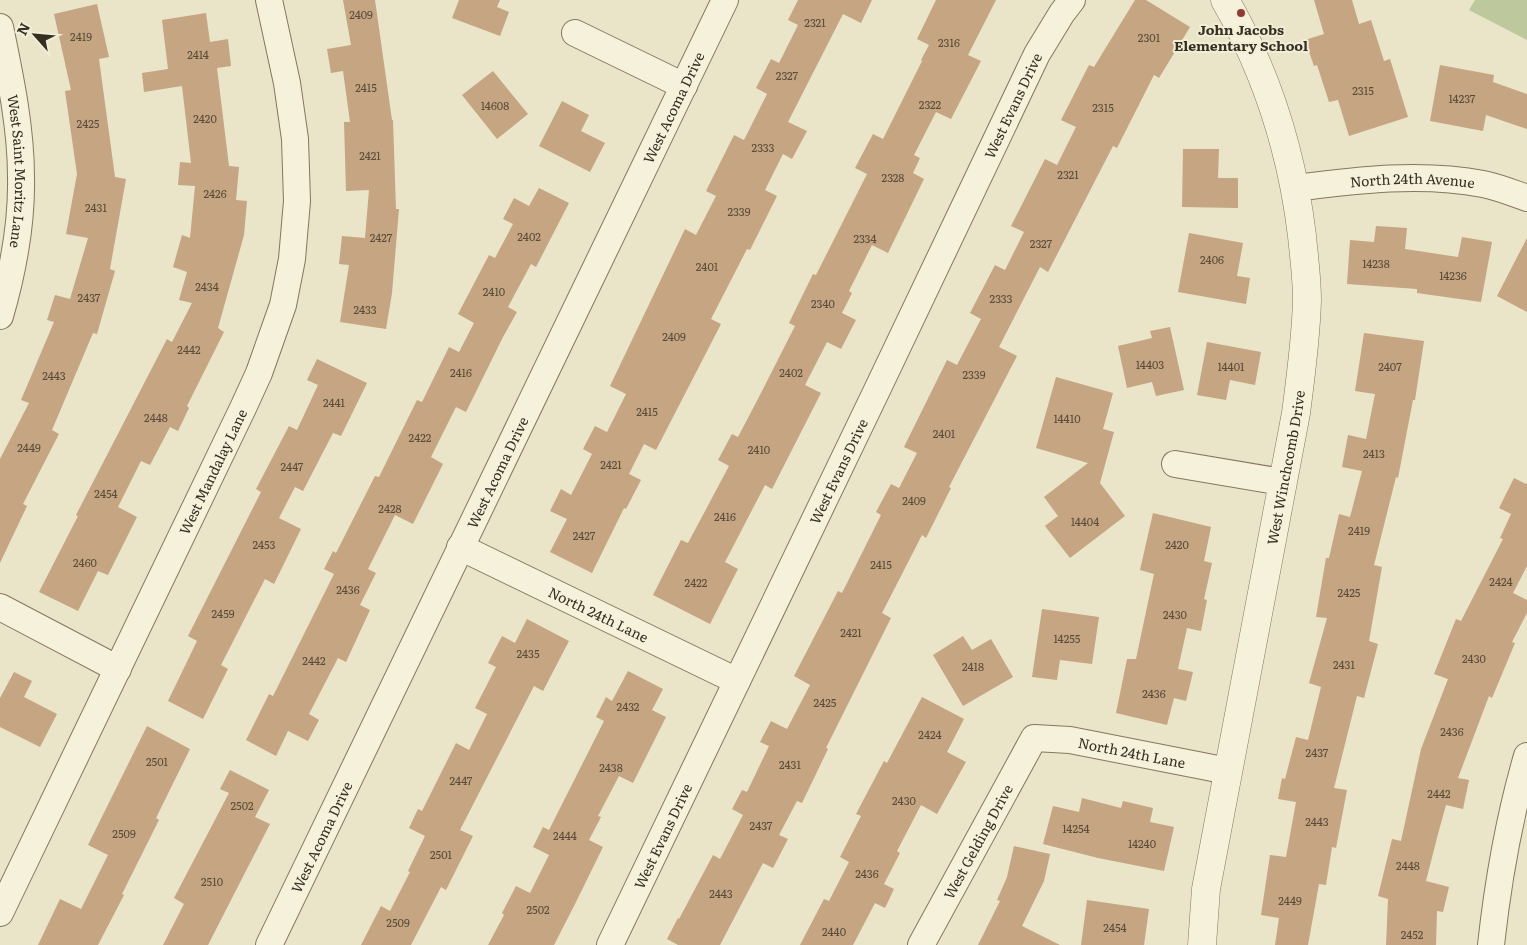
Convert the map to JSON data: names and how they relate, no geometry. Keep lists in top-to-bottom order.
{
  "streets": {
    "street": [
      "West Evans Drive",
      "West Acoma Drive",
      "West Saint Moritz Lane",
      "North 24th Avenue",
      "West Winchcomb Drive",
      "West Mandalay Lane",
      "North 24th Lane",
      "West Gelding Drive"
    ]
  },
  "crossings": [
    ["West Evans Drive", "North 24th Lane"],
    ["West Acoma Drive", "North 24th Lane"],
    ["North 24th Avenue", "West Winchcomb Drive"],
    ["West Winchcomb Drive", "North 24th Lane"],
    ["North 24th Lane", "West Gelding Drive"]
  ],
  "places": ["John Jacobs Elementary School"],
  "house_numbers": [
    "2409",
    "2321",
    "2419",
    "2301",
    "2316",
    "2414",
    "2327",
    "2415",
    "2315",
    "14237",
    "2322",
    "14608",
    "2315",
    "2420",
    "2425",
    "2333",
    "2421",
    "2321",
    "2328",
    "2426",
    "2431",
    "2339",
    "2402",
    "2427",
    "2334",
    "2327",
    "2406",
    "14238",
    "2401",
    "14236",
    "2434",
    "2410",
    "2437",
    "2333",
    "2340",
    "2433",
    "2409",
    "2442",
    "14403",
    "14401",
    "2407",
    "2416",
    "2402",
    "2339",
    "2443",
    "2441",
    "2415",
    "2448",
    "14410",
    "2401",
    "2422",
    "2449",
    "2410",
    "2413",
    "2421",
    "2447",
    "2454",
    "2409",
    "2428",
    "2416",
    "14404",
    "2419",
    "2427",
    "2453",
    "2420",
    "2460",
    "2415",
    "2424",
    "2422",
    "2436",
    "2425",
    "2459",
    "2430",
    "2421",
    "14255",
    "2435",
    "2430",
    "2442",
    "2431",
    "2418",
    "2436",
    "2425",
    "2432",
    "2436",
    "2424",
    "2437",
    "2501",
    "2431",
    "2438",
    "2447",
    "2442",
    "2430",
    "2502",
    "2443",
    "2437",
    "14254",
    "2509",
    "2444",
    "14240",
    "2501",
    "2448",
    "2436",
    "2510",
    "2443",
    "2449",
    "2502",
    "2509",
    "2454",
    "2440",
    "2452"
  ],
  "north": "top left"
}
